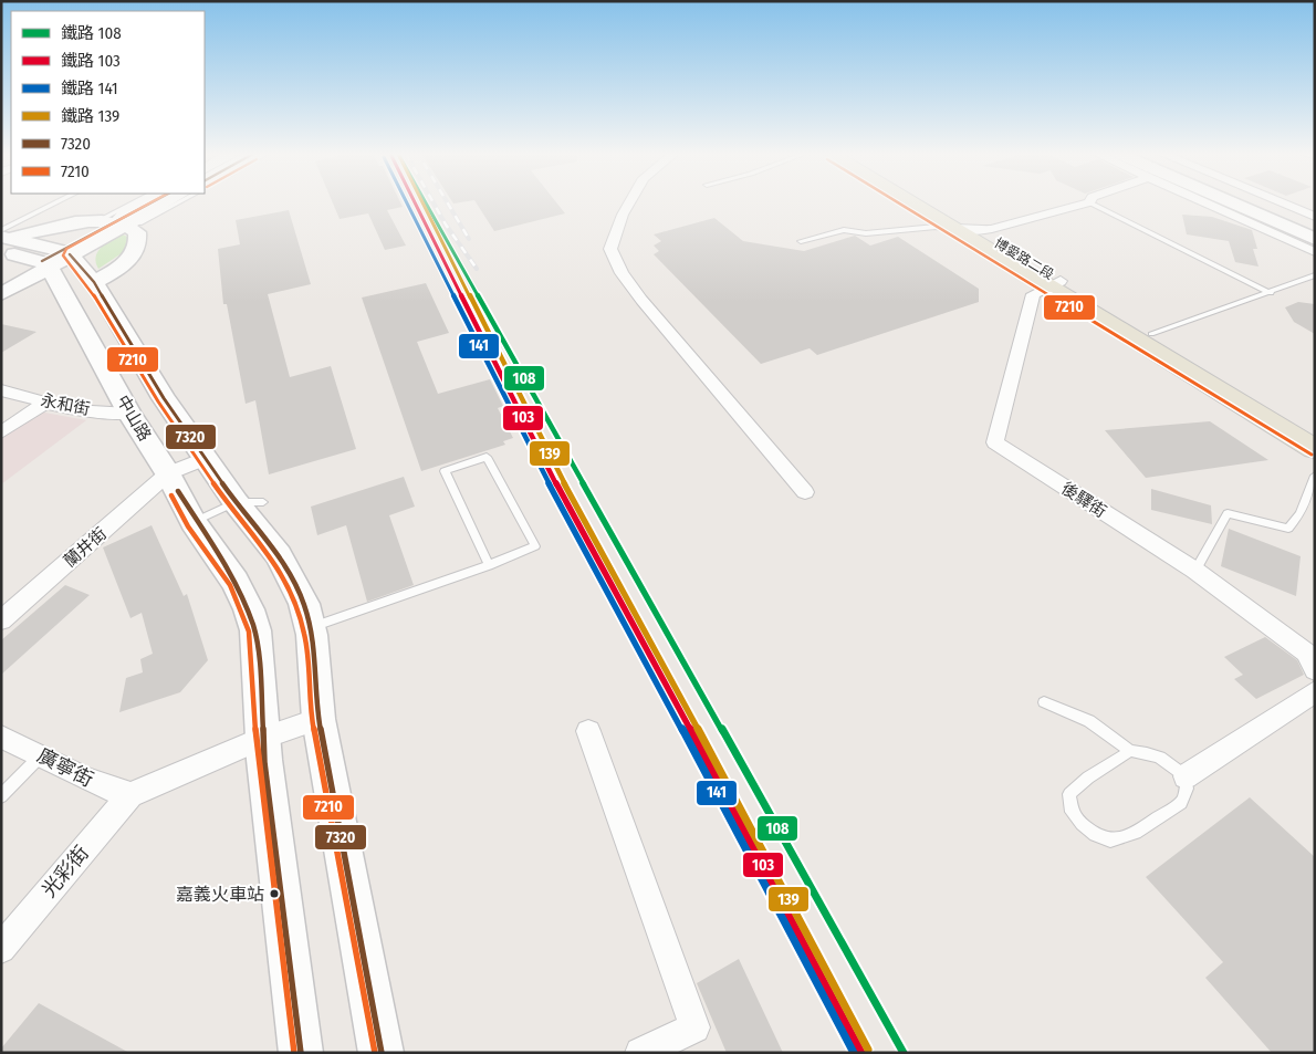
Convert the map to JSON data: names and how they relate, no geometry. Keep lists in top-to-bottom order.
{
  "streets": {
    "main road": ["博愛路二段", "中山路"],
    "street": [
      "永和街",
      "後驛街",
      "蘭井街",
      "廣寧街",
      "光彩街"
    ]
  },
  "crossings": [
    ["博愛路二段", "後驛街"],
    ["永和街", "中山路"],
    ["中山路", "蘭井街"],
    ["廣寧街", "光彩街"]
  ],
  "places": ["嘉義火車站"],
  "lines": [
    "rail line 108",
    "rail line 103",
    "rail line 141",
    "rail line 139",
    "transit line 7320",
    "transit line 7210"
  ],
  "legend": [
    "鐵路 108",
    "鐵路 103",
    "鐵路 141",
    "鐵路 139",
    "7320",
    "7210"
  ]
}
